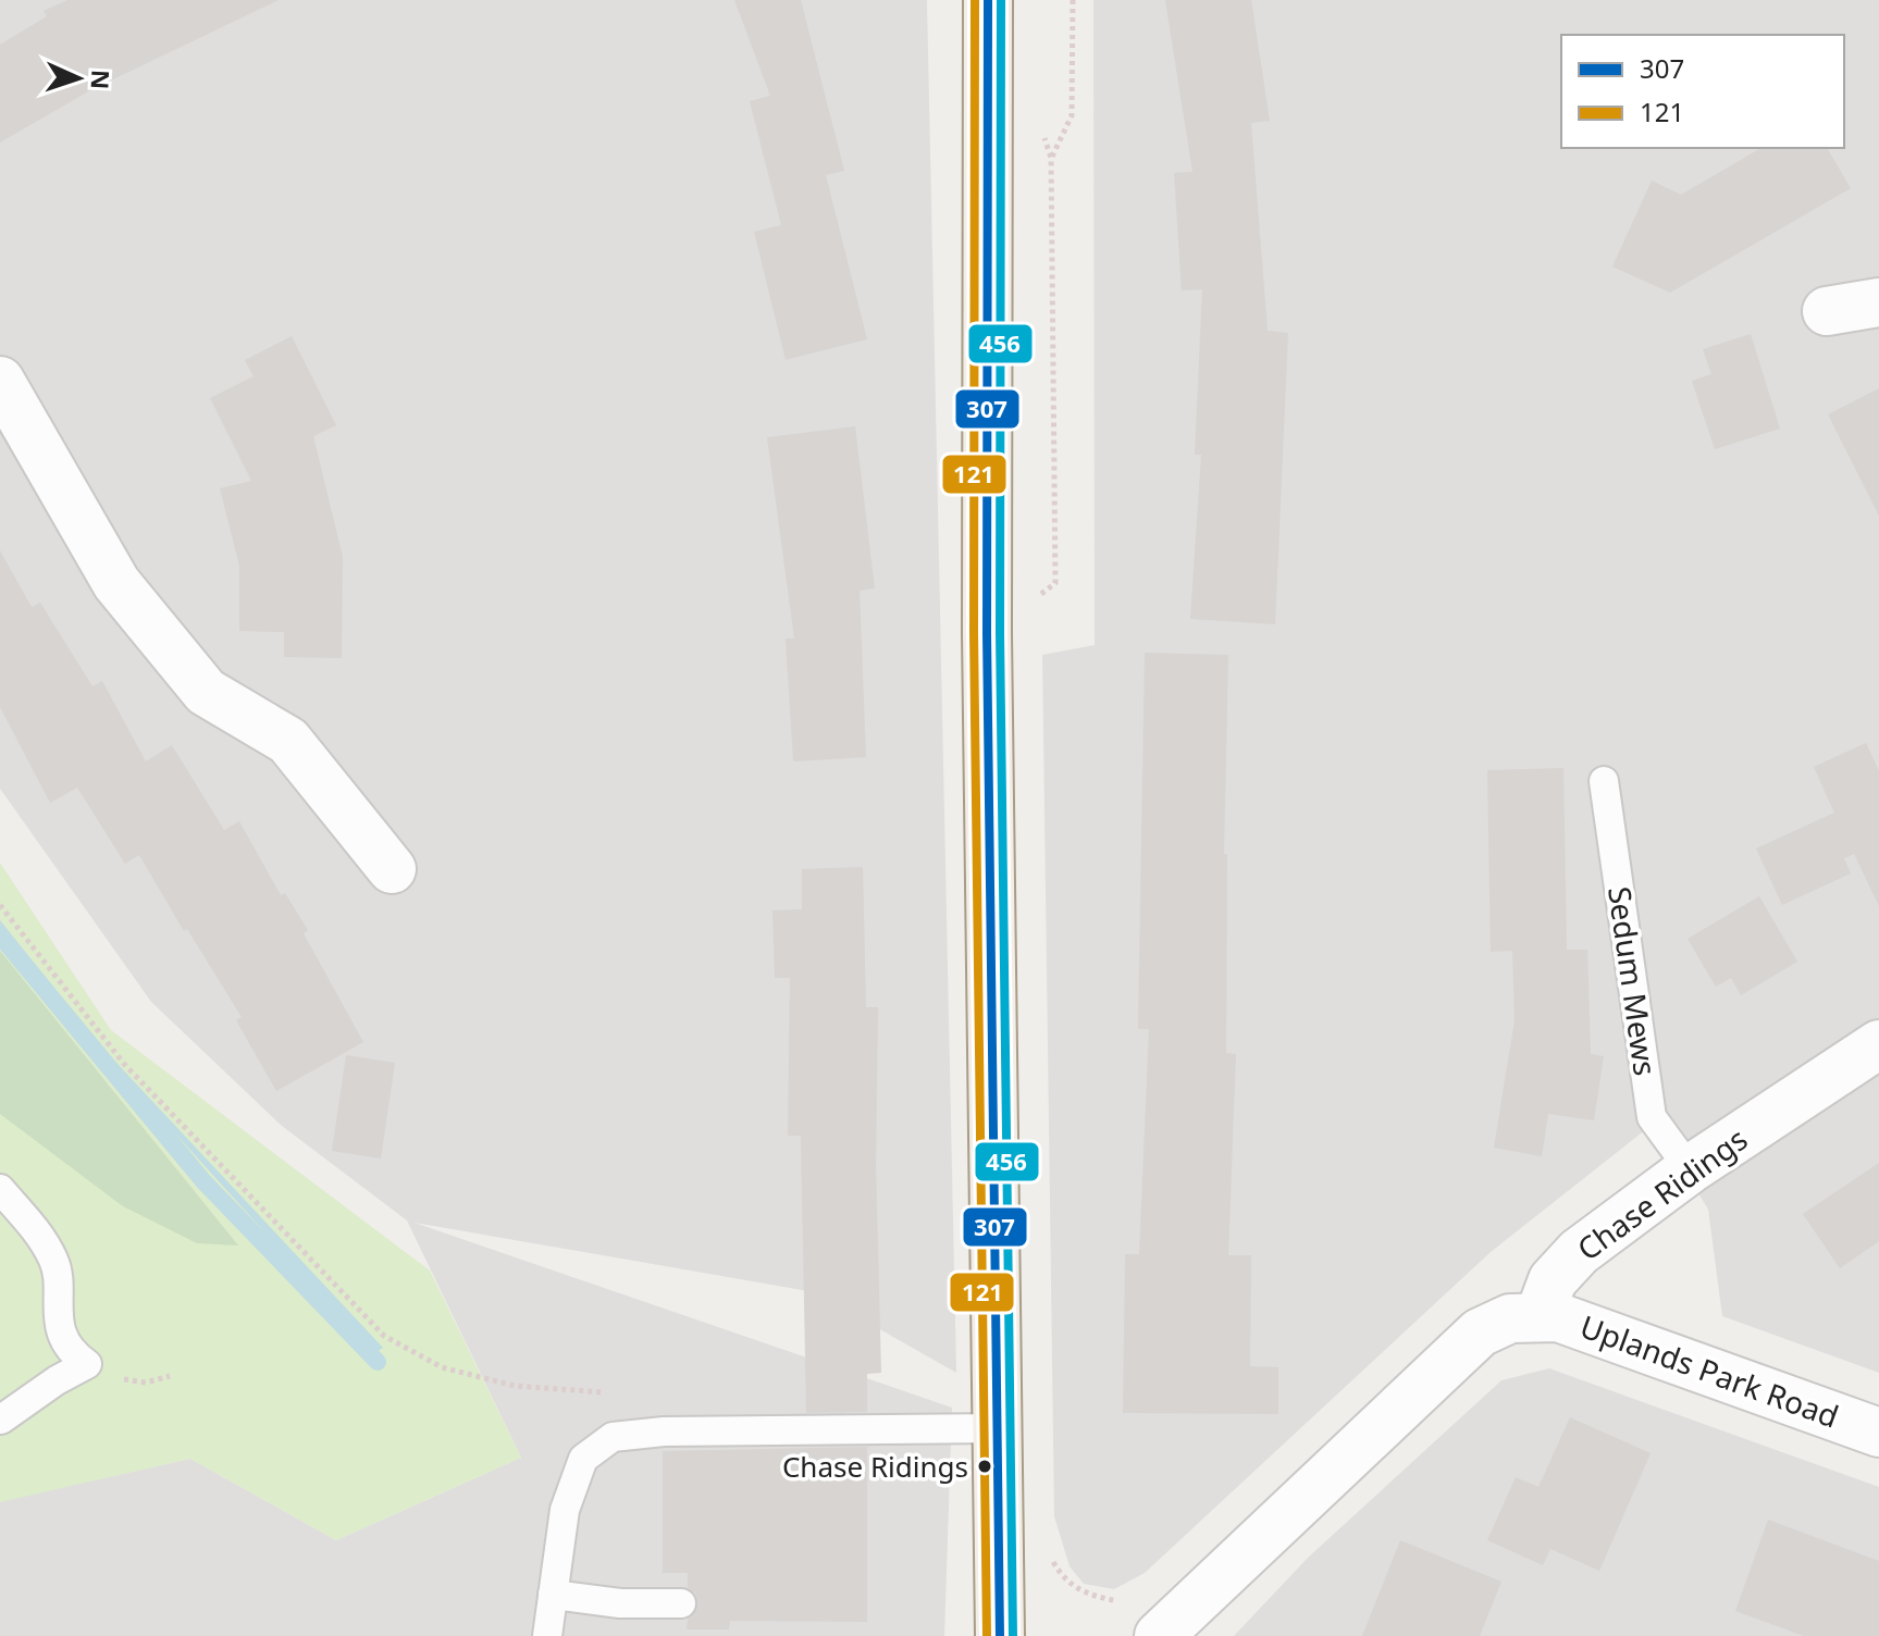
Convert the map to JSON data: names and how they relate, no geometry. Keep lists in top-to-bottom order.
{
  "streets": {
    "street": ["Chase Ridings", "Uplands Park Road"],
    "lane": ["Sedum Mews"]
  },
  "crossings": [
    ["Sedum Mews", "Chase Ridings"],
    ["Chase Ridings", "Uplands Park Road"]
  ],
  "places": ["Chase Ridings"],
  "lines": ["transit line 307", "transit line 121", "transit line 456"],
  "legend": ["307", "121"],
  "north": "right"
}
